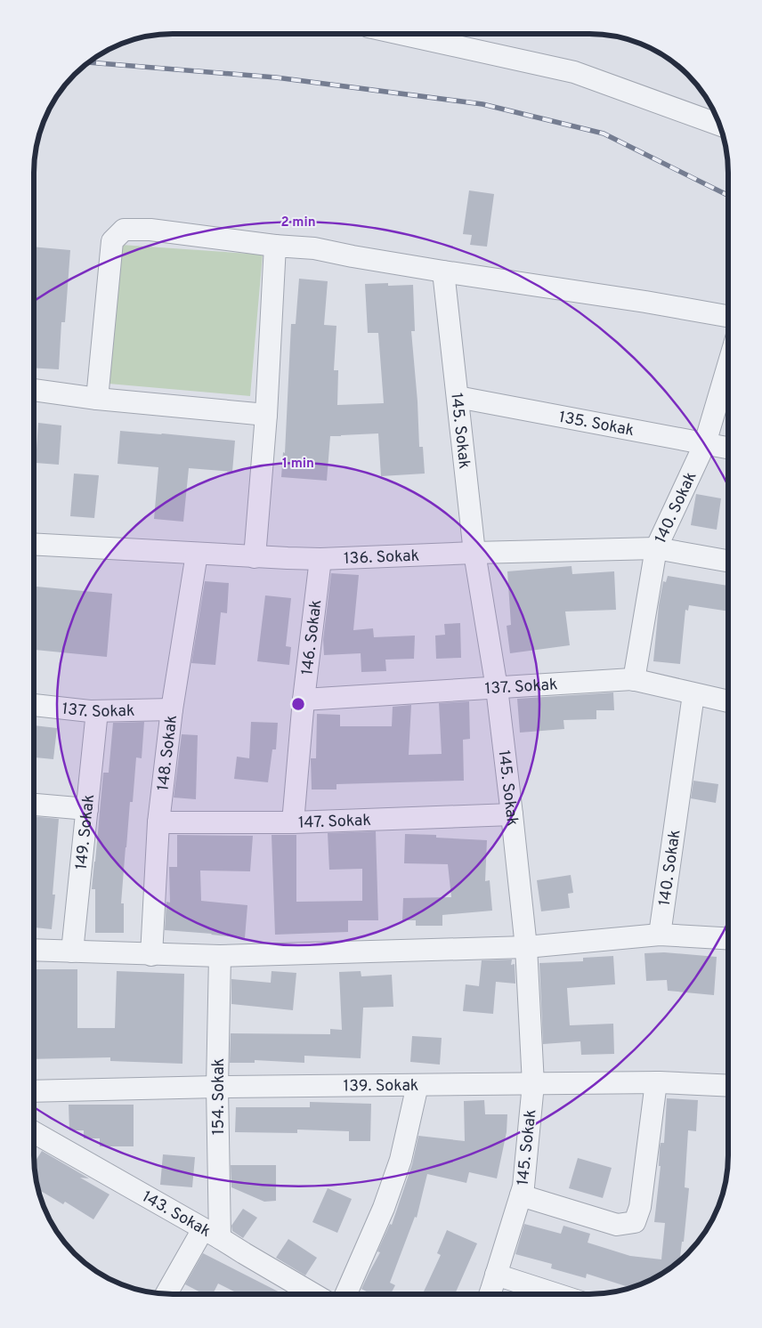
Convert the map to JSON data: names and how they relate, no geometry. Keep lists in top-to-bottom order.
{
  "streets": {
    "street": [
      "135. Sokak",
      "145. Sokak",
      "140. Sokak",
      "136. Sokak",
      "146. Sokak",
      "137. Sokak",
      "148. Sokak",
      "147. Sokak",
      "149. Sokak",
      "139. Sokak",
      "154. Sokak",
      "143. Sokak"
    ]
  },
  "crossings": [
    ["135. Sokak", "145. Sokak"],
    ["135. Sokak", "140. Sokak"],
    ["145. Sokak", "136. Sokak"],
    ["145. Sokak", "137. Sokak"],
    ["145. Sokak", "147. Sokak"],
    ["145. Sokak", "139. Sokak"],
    ["140. Sokak", "136. Sokak"],
    ["140. Sokak", "137. Sokak"],
    ["136. Sokak", "146. Sokak"],
    ["136. Sokak", "148. Sokak"],
    ["146. Sokak", "137. Sokak"],
    ["146. Sokak", "147. Sokak"],
    ["137. Sokak", "148. Sokak"],
    ["137. Sokak", "149. Sokak"],
    ["148. Sokak", "147. Sokak"],
    ["139. Sokak", "154. Sokak"],
    ["154. Sokak", "143. Sokak"]
  ],
  "rings": ["2 min", "1 min"]
}
